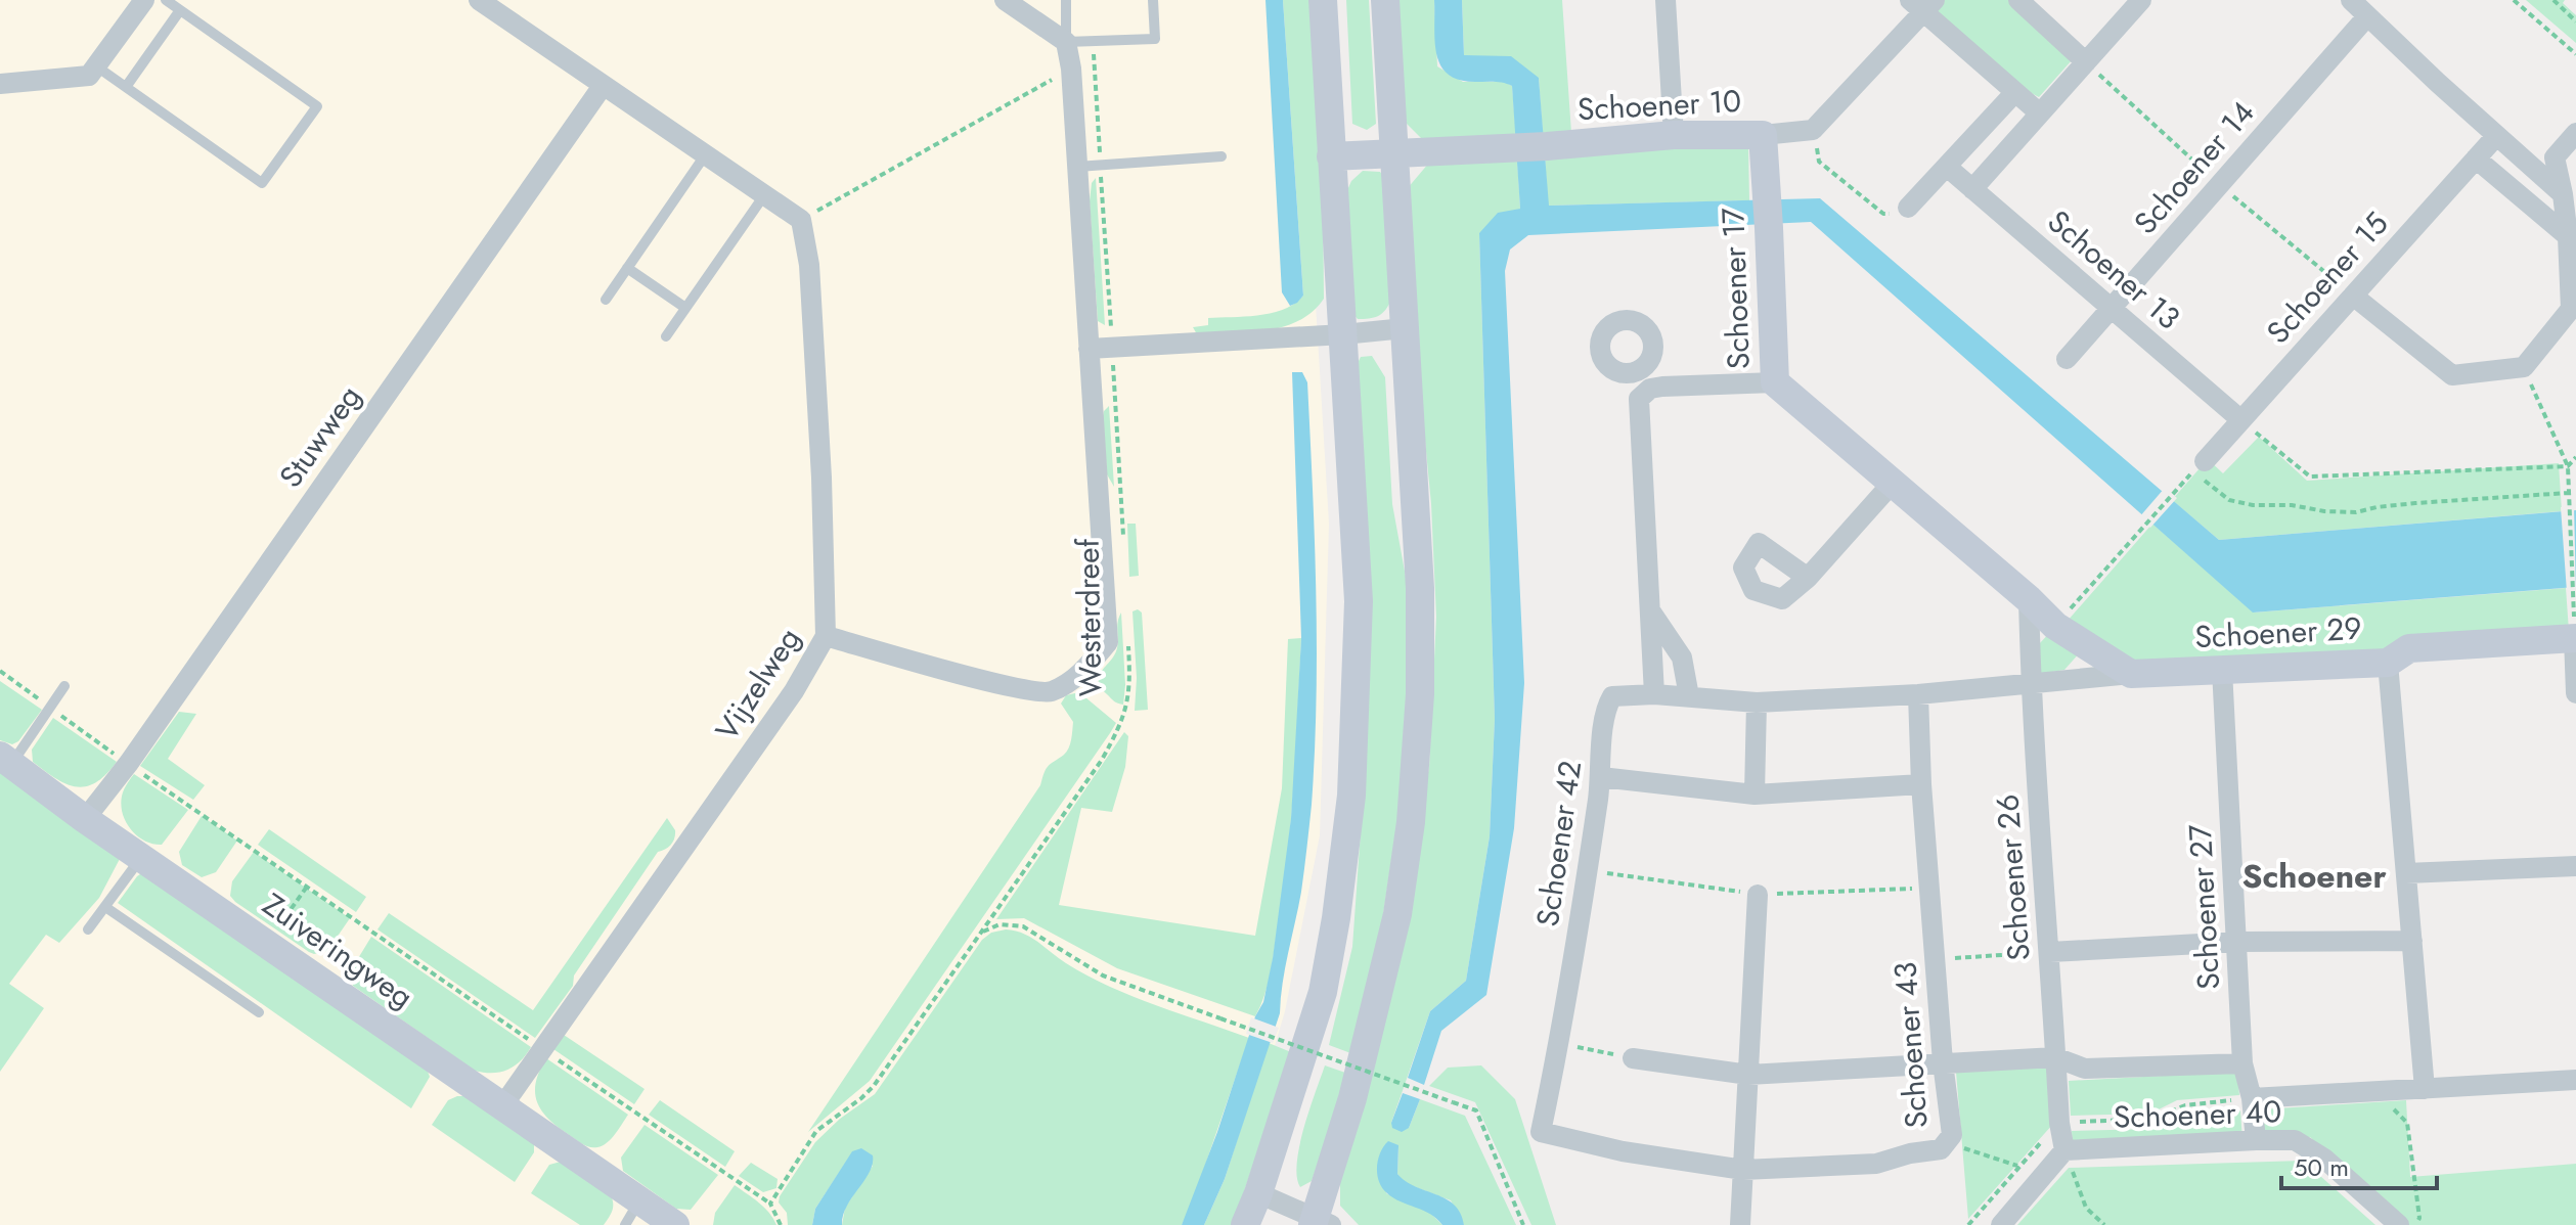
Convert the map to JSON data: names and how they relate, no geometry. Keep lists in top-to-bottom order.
{
  "streets": {
    "main road": [
      "Schoener 10",
      "Schoener 17",
      "Schoener 29",
      "Zuiveringweg"
    ],
    "street": [
      "Schoener 14",
      "Schoener 13",
      "Schoener 15",
      "Stuwweg",
      "Vijzelweg",
      "Schoener 42",
      "Schoener 26",
      "Schoener 27",
      "Schoener 43",
      "Schoener 40"
    ],
    "path": ["Westerdreef"]
  },
  "crossings": [
    ["Schoener 10", "Schoener 17"],
    ["Schoener 14", "Schoener 13"],
    ["Schoener 13", "Schoener 15"],
    ["Schoener 17", "Schoener 29"],
    ["Schoener 17", "Schoener 26"],
    ["Stuwweg", "Zuiveringweg"],
    ["Schoener 29", "Schoener 42"],
    ["Schoener 29", "Schoener 26"],
    ["Schoener 29", "Schoener 27"],
    ["Schoener 29", "Schoener 43"],
    ["Vijzelweg", "Zuiveringweg"],
    ["Schoener 42", "Schoener 43"],
    ["Schoener 26", "Schoener 40"],
    ["Schoener 27", "Schoener 40"]
  ],
  "districts": ["Schoener"],
  "scale_bar": "50 m"
}
